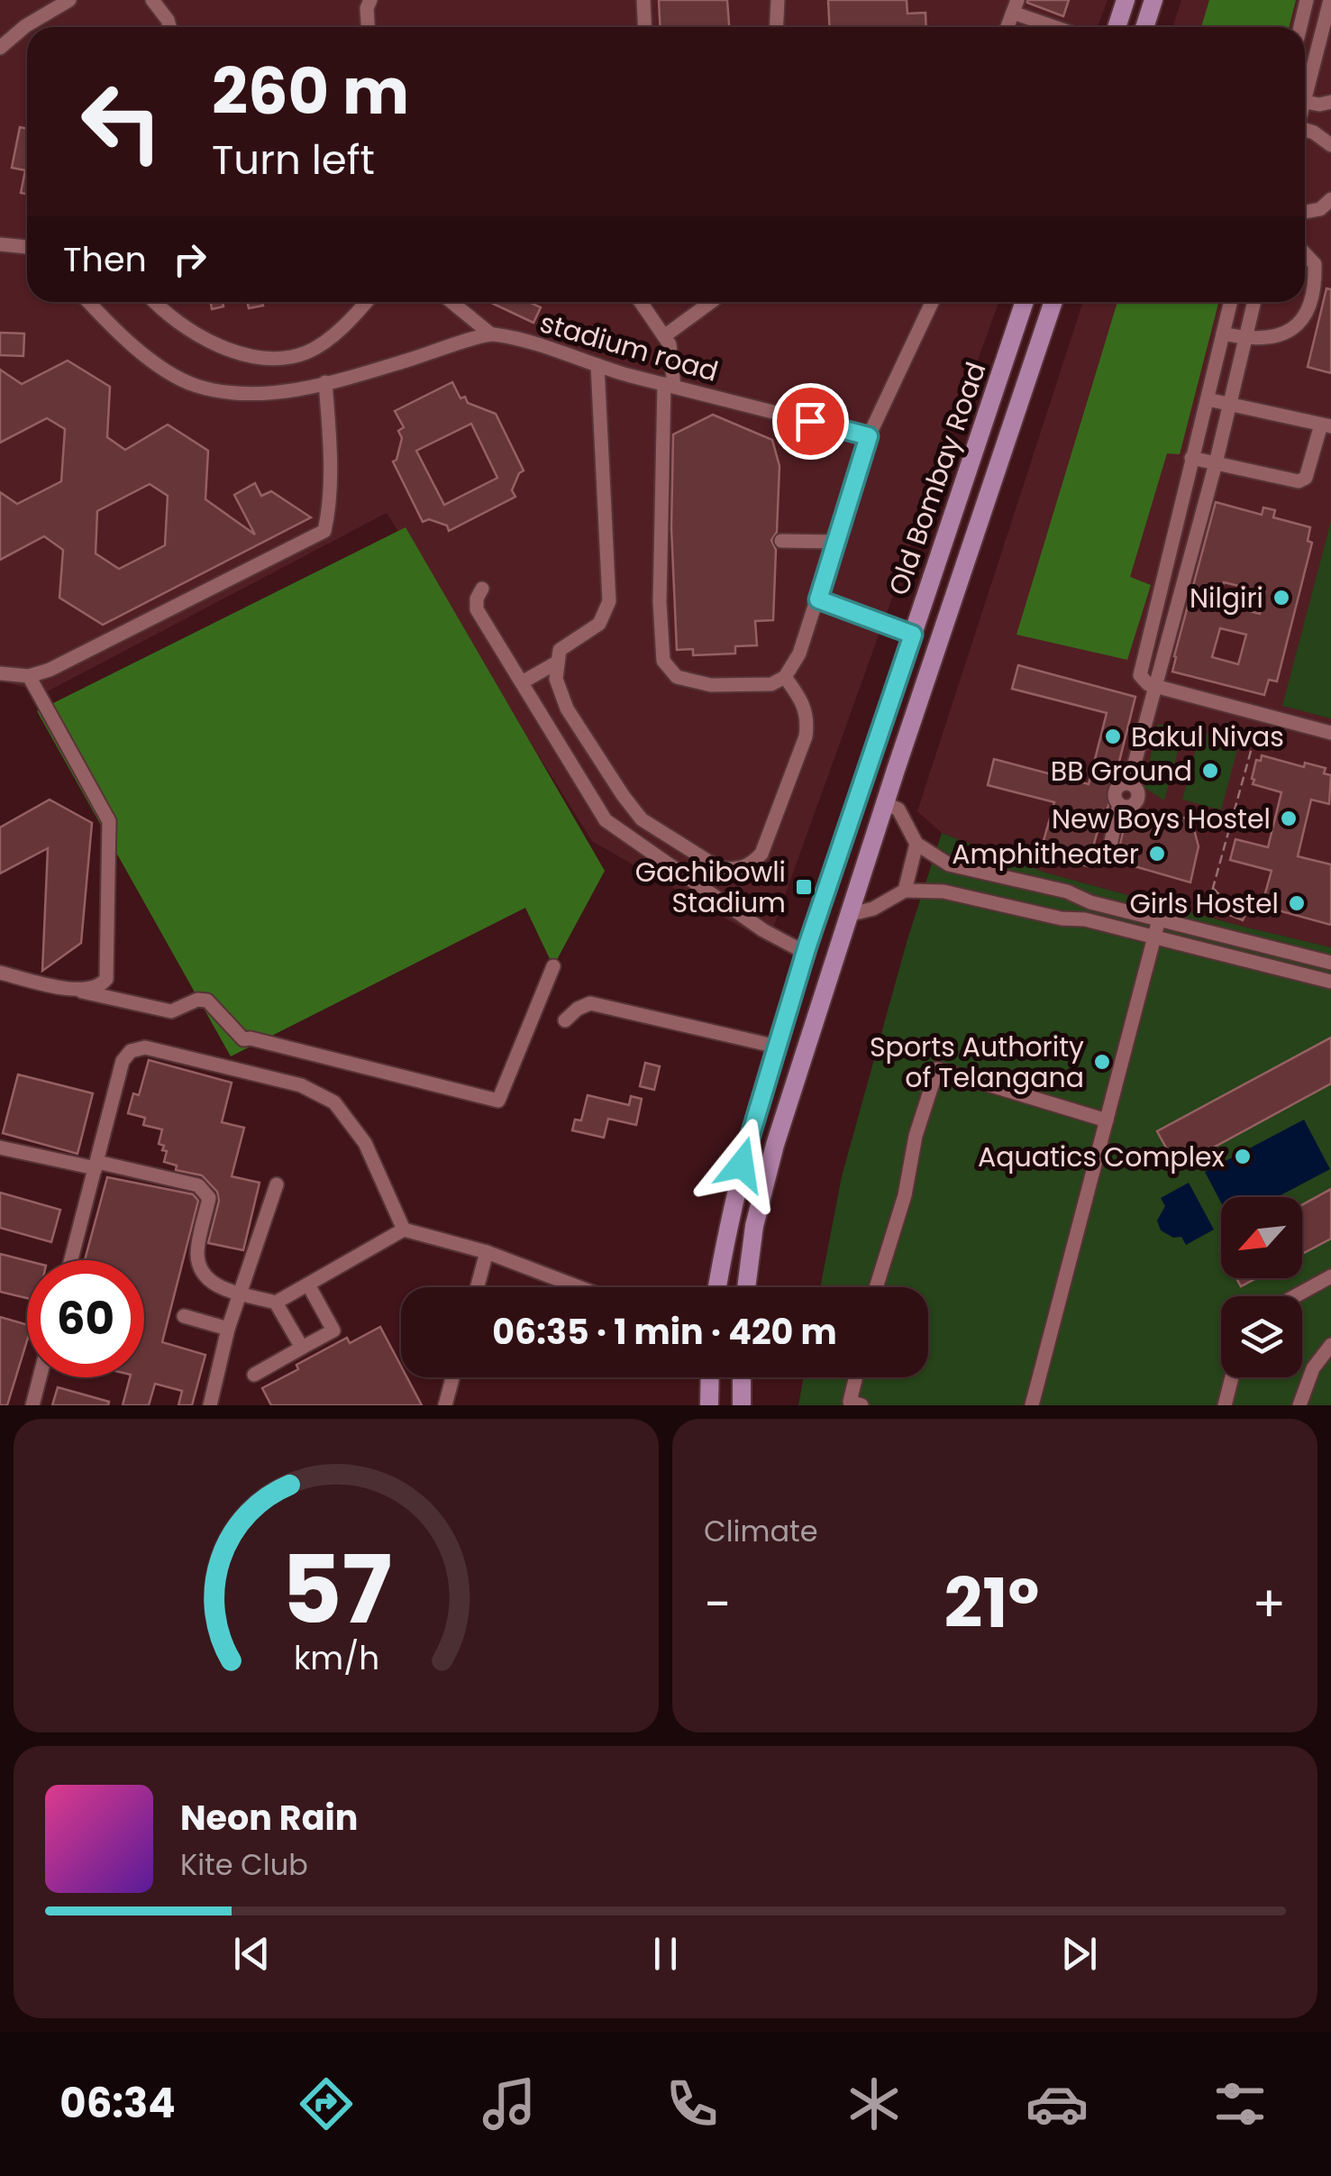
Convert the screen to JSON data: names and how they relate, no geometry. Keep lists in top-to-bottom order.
{
  "streets": {
    "main road": ["Old Bombay Road"],
    "street": ["stadium road"]
  },
  "places": {
    "other": [
      "Nilgiri",
      "Bakul Nivas",
      "BB Ground",
      "New Boys Hostel",
      "Amphitheater",
      "Girls Hostel",
      "Sports Authority of Telangana",
      "Aquatics Complex"
    ],
    "transit": ["Gachibowli Stadium"]
  },
  "north": "bottom left",
  "page": {
    "turn": ["260 m", "Turn left"],
    "then": "Then",
    "limit": "60",
    "trip": "06:35 · 1 min · 420 m",
    "tile": "Climate",
    "heat": ["−", "21°", "+"],
    "song": ["Neon Rain", "Kite Club"],
    "tabs": "06:34",
    "gauge": ["57", "km/h"]
  }
}
